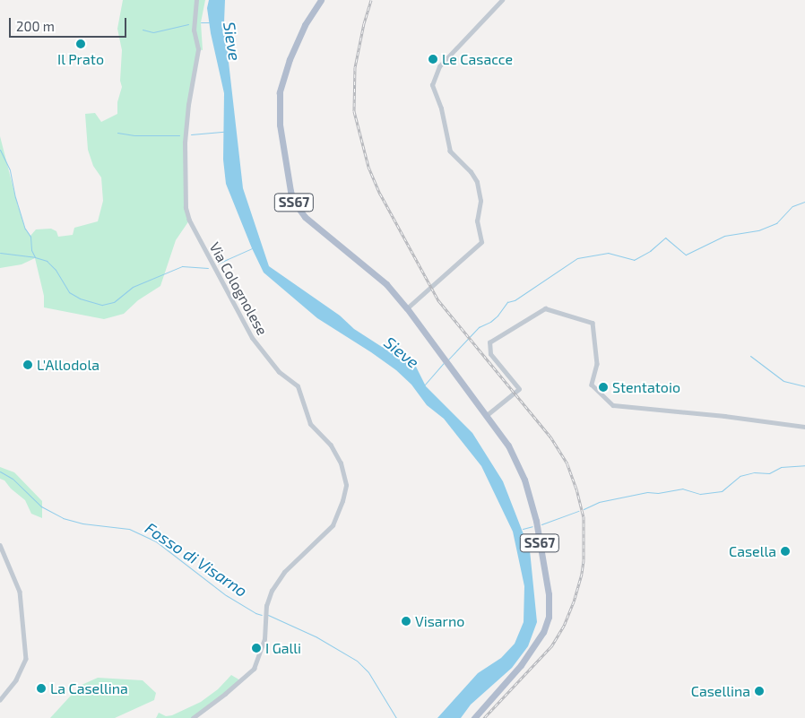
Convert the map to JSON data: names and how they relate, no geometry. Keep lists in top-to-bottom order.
{
  "streets": {
    "main road": ["SS67"],
    "street": ["Via Colognolese"]
  },
  "water": ["Sieve", "Fosso di Visarno"],
  "places": [
    "Il Prato",
    "Le Casacce",
    "L'Allodola",
    "Stentatoio",
    "Casella",
    "Visarno",
    "I Galli",
    "La Casellina",
    "Casellina"
  ],
  "scale_bar": "200 m"
}
